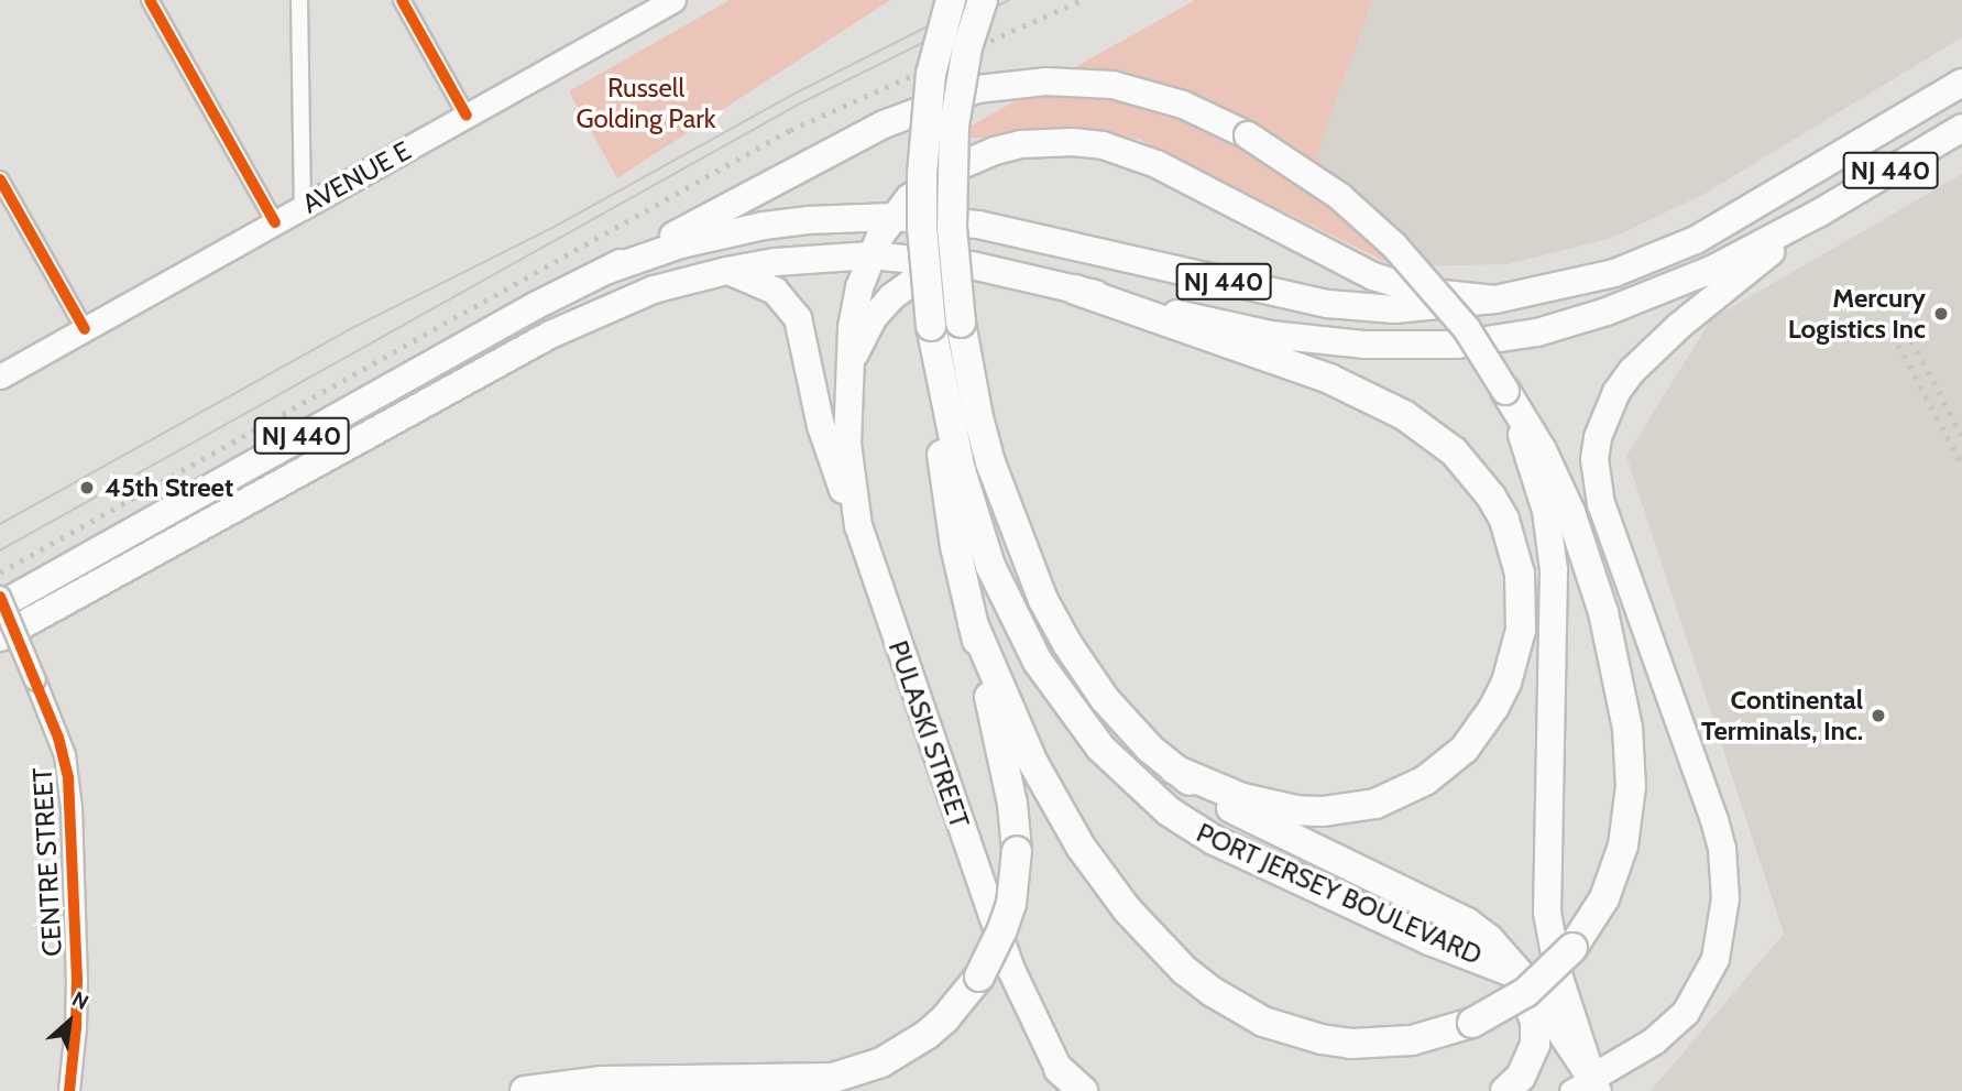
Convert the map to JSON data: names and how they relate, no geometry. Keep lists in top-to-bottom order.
{
  "streets": {
    "highway": ["NJ 440", "PULASKI STREET", "PORT JERSEY BOULEVARD"],
    "main road": ["AVENUE E"],
    "street": ["CENTRE STREET"]
  },
  "crossings": [
    ["NJ 440", "PULASKI STREET"]
  ],
  "parks": ["Russell Golding Park"],
  "places": ["Mercury Logistics Inc", "45th Street", "Continental Terminals, Inc."],
  "north": "top right"
}
